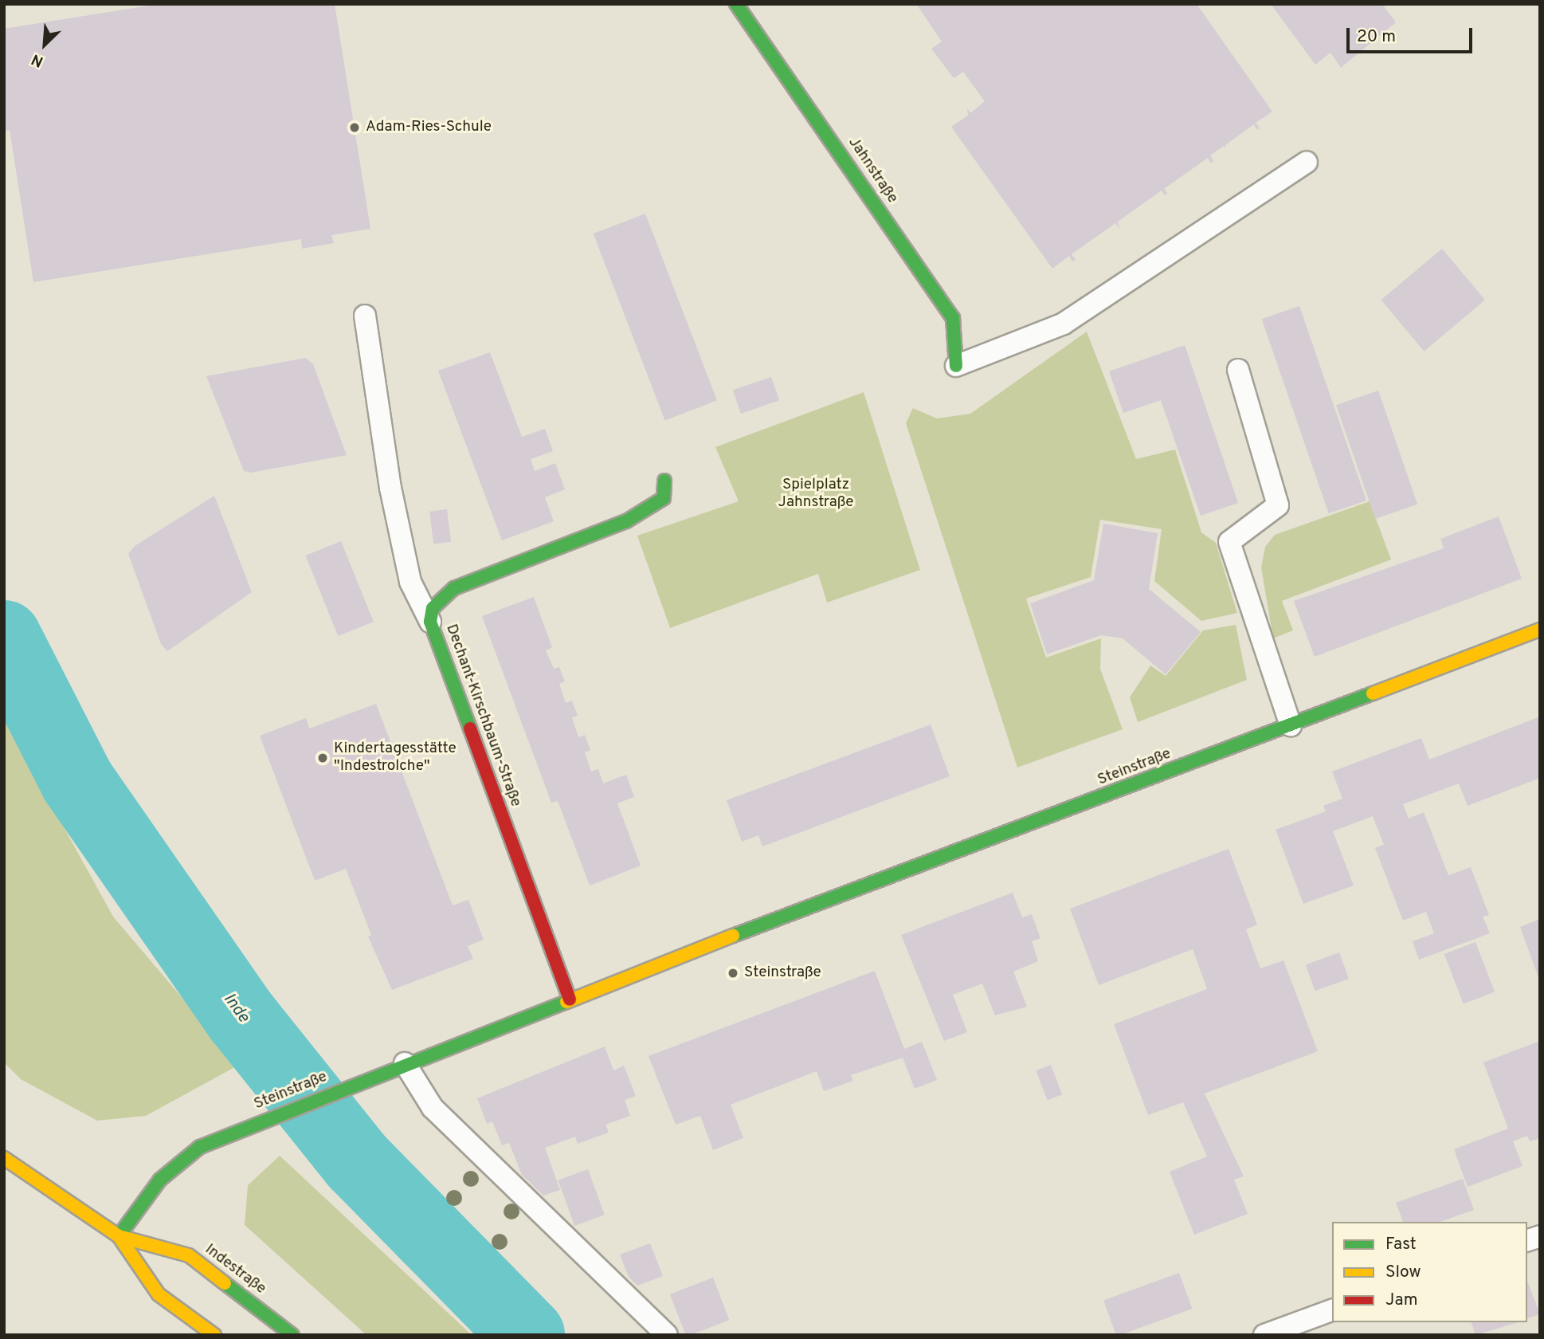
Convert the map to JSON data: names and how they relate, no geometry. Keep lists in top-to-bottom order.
{
  "streets": {
    "street": [
      "Jahnstraße",
      "Dechant-Kirschbaum-Straße",
      "Steinstraße",
      "Indestraße"
    ]
  },
  "crossings": [
    ["Dechant-Kirschbaum-Straße", "Steinstraße"],
    ["Steinstraße", "Indestraße"]
  ],
  "water": ["Inde"],
  "parks": ["Spielplatz Jahnstraße"],
  "places": ["Adam-Ries-Schule", "Kindertagesstätte \"Indestrolche\"", "Steinstraße"],
  "legend": ["Fast", "Slow", "Jam"],
  "scale_bar": "20 m",
  "north": "bottom left"
}
